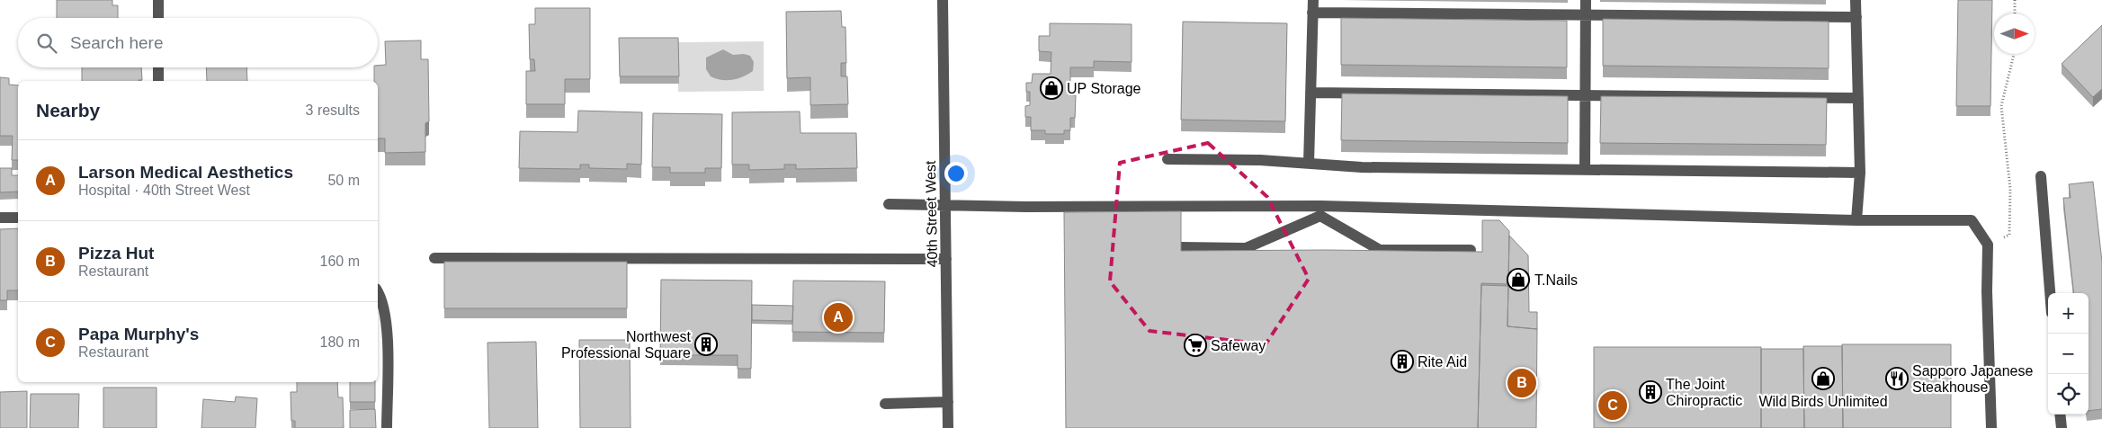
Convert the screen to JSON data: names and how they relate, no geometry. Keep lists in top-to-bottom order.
{
  "streets": {
    "street": ["40th Street West"]
  },
  "places": {
    "shop": ["UP Storage", "T.Nails", "Wild Birds Unlimited"],
    "building": ["Northwest Professional Square", "Rite Aid", "The Joint Chiropractic"],
    "supermarket": ["Safeway"],
    "restaurant": ["Sapporo Japanese Steakhouse"]
  },
  "north": "right",
  "page": {
    "search": "Search here",
    "heading": ["Nearby", "3 results"],
    "list": [
      {
        "mark": "A",
        "name": "Larson Medical Aesthetics",
        "note": "Hospital · 40th Street West",
        "value": "50 m"
      },
      {
        "mark": "B",
        "name": "Pizza Hut",
        "note": "Restaurant",
        "value": "160 m"
      },
      {
        "mark": "C",
        "name": "Papa Murphy's",
        "note": "Restaurant",
        "value": "180 m"
      }
    ],
    "map_buttons": ["+", "−"],
    "pins": ["A", "B", "C"]
  }
}
